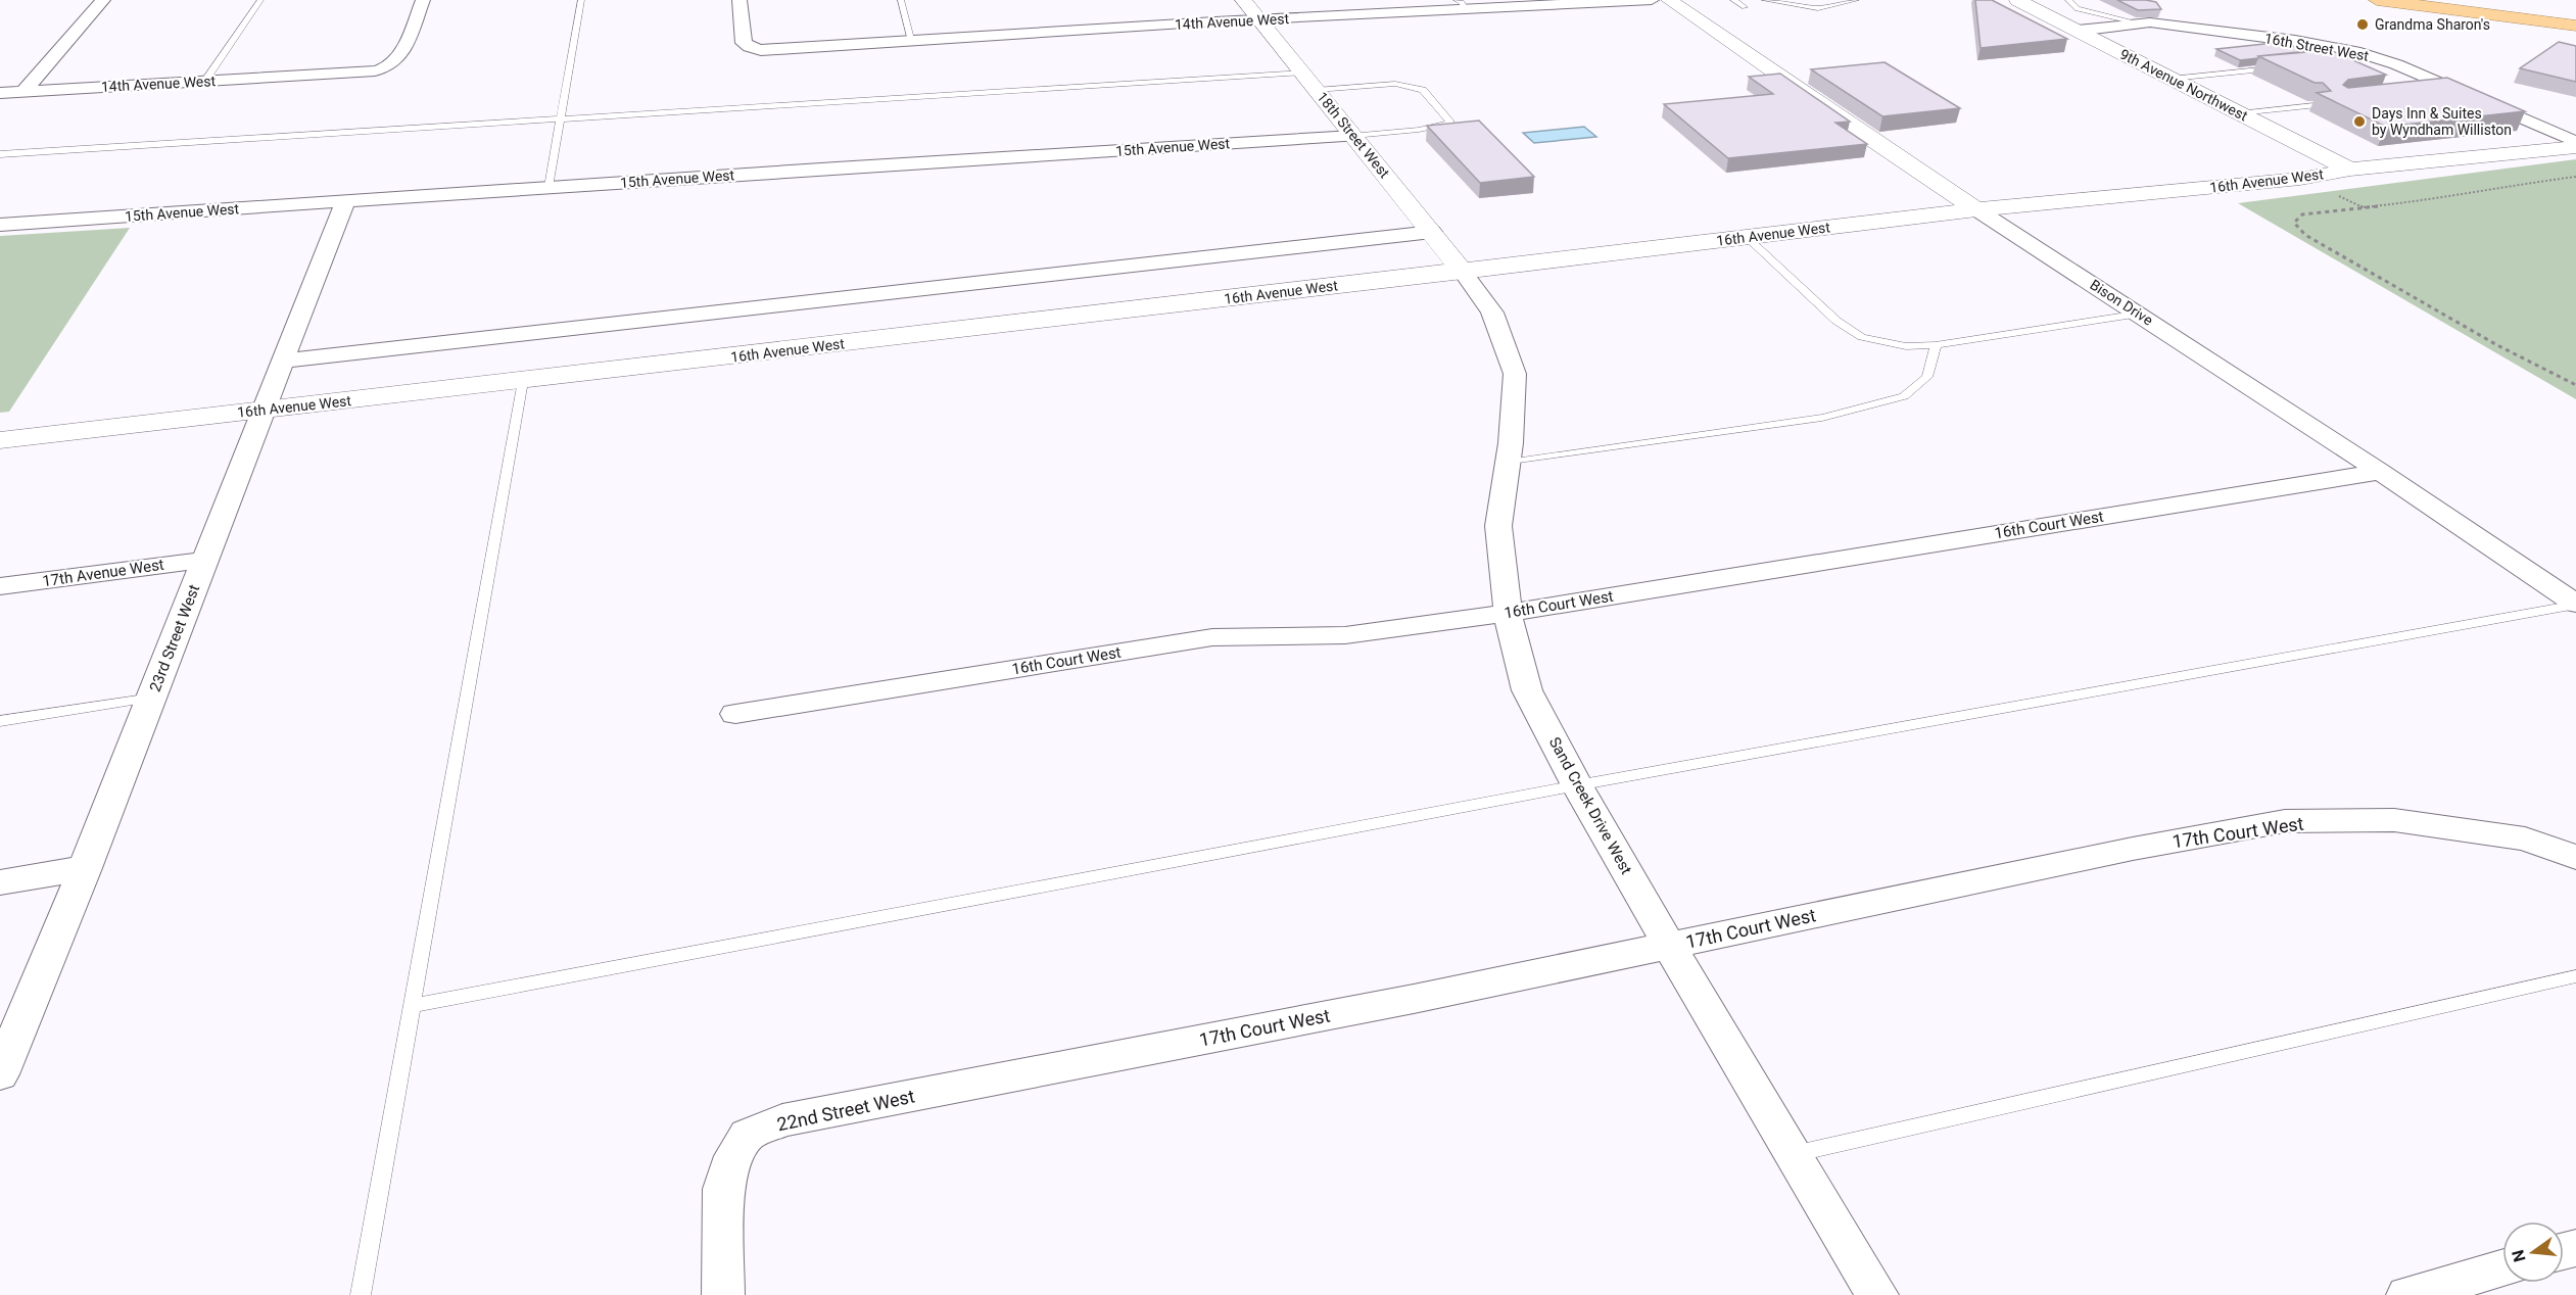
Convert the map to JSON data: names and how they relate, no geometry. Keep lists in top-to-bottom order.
{
  "streets": {
    "street": [
      "14th Avenue West",
      "16th Street West",
      "9th Avenue Northwest",
      "18th Street West",
      "15th Avenue West",
      "16th Avenue West",
      "Bison Drive",
      "16th Court West",
      "17th Avenue West",
      "23rd Street West",
      "Sand Creek Drive West",
      "17th Court West",
      "22nd Street West"
    ]
  },
  "crossings": [
    ["14th Avenue West", "18th Street West"],
    ["16th Street West", "9th Avenue Northwest"],
    ["16th Street West", "16th Avenue West"],
    ["9th Avenue Northwest", "16th Avenue West"],
    ["18th Street West", "15th Avenue West"],
    ["18th Street West", "16th Avenue West"],
    ["18th Street West", "Sand Creek Drive West"],
    ["15th Avenue West", "23rd Street West"],
    ["16th Avenue West", "Bison Drive"],
    ["16th Avenue West", "23rd Street West"],
    ["16th Avenue West", "Sand Creek Drive West"],
    ["Bison Drive", "16th Court West"],
    ["16th Court West", "Sand Creek Drive West"],
    ["17th Avenue West", "23rd Street West"],
    ["Sand Creek Drive West", "17th Court West"],
    ["17th Court West", "22nd Street West"]
  ],
  "places": ["Grandma Sharon's", "Days Inn & Suites by Wyndham Williston"],
  "north": "left"
}
